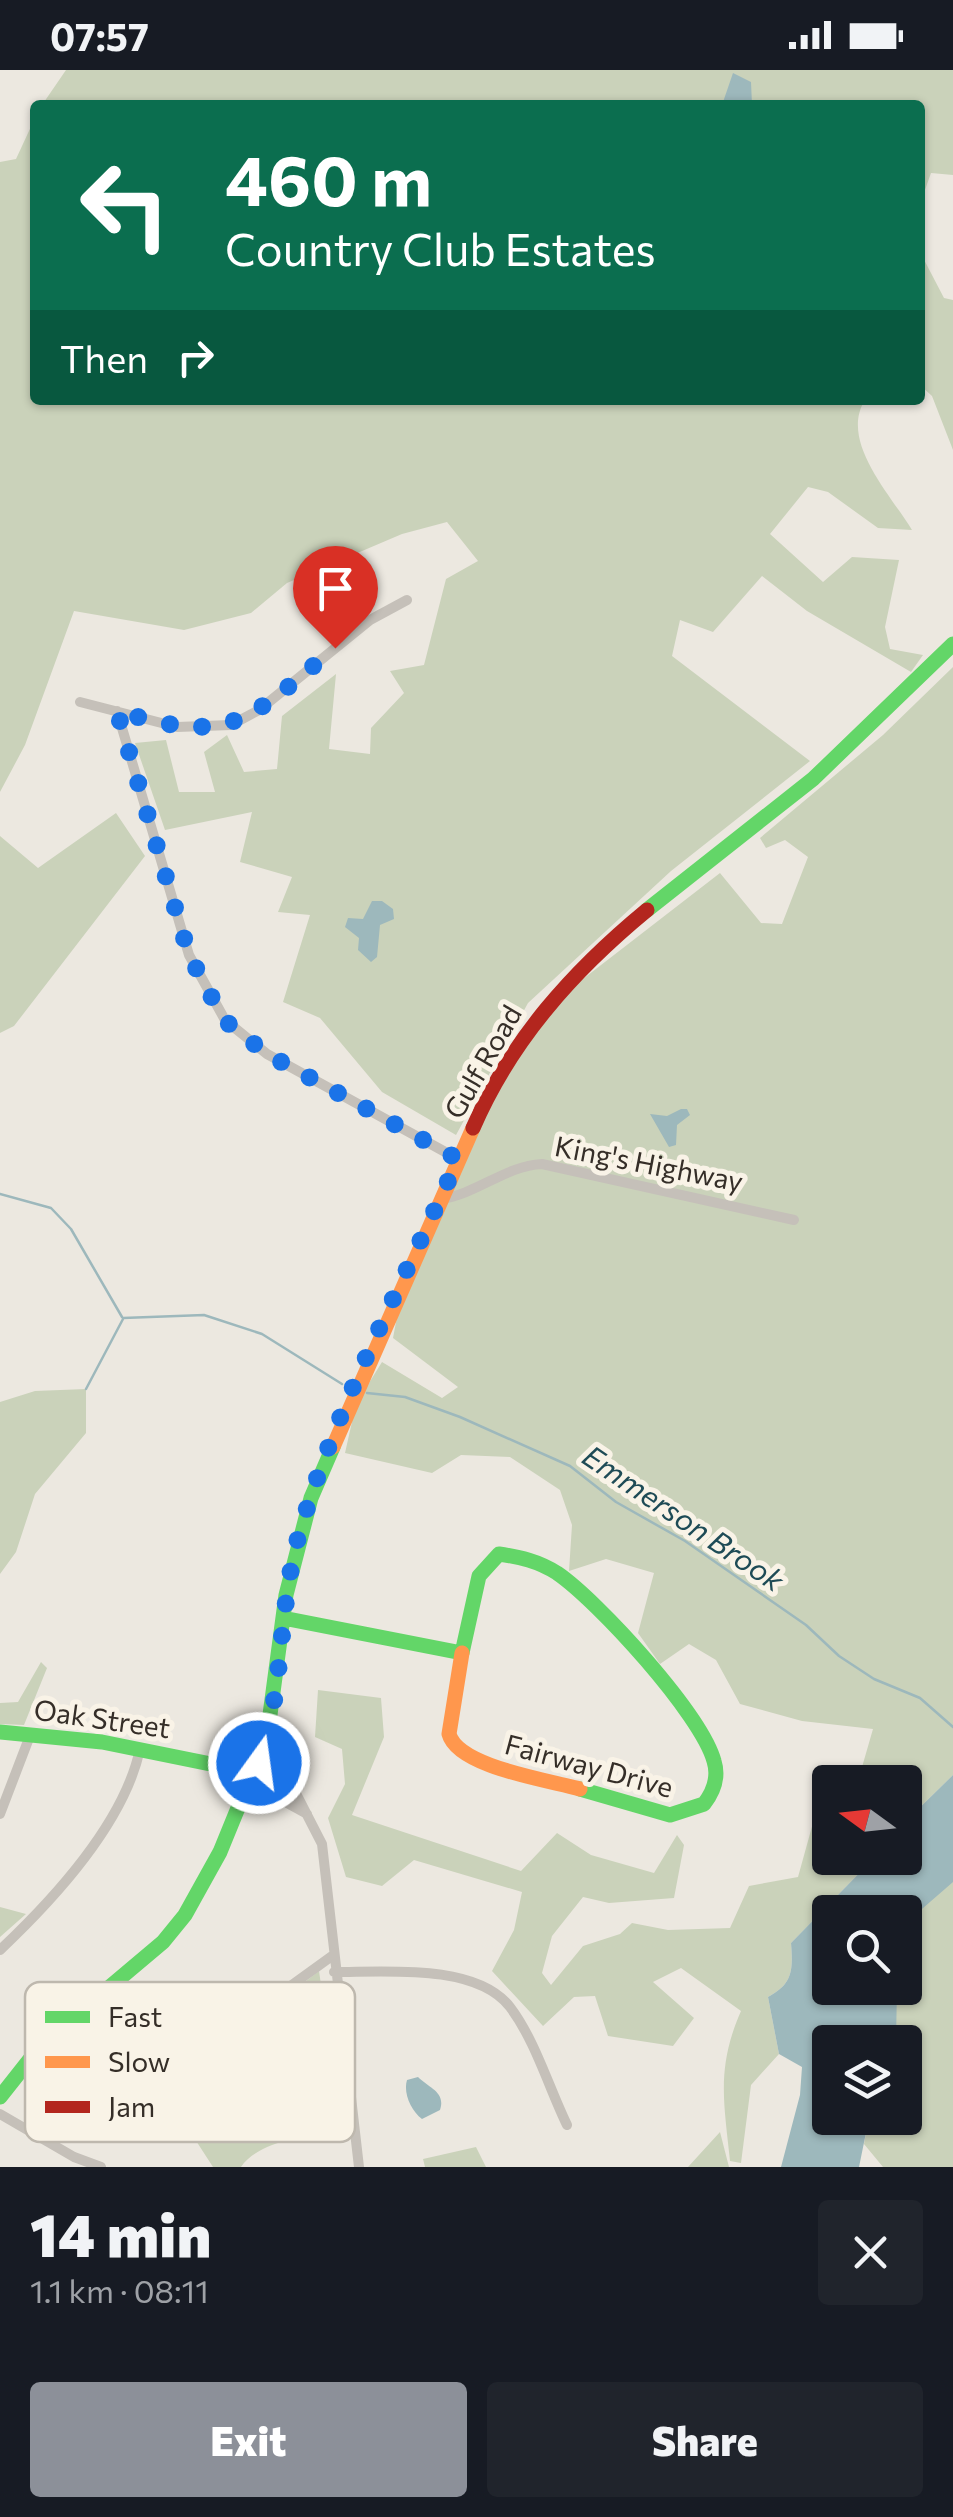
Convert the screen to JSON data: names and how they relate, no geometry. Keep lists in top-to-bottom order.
{
  "streets": {
    "street": [
      "Gulf Road",
      "King's Highway",
      "Oak Street",
      "Fairway Drive"
    ]
  },
  "crossings": [
    ["Gulf Road", "King's Highway"],
    ["Gulf Road", "Oak Street"]
  ],
  "water": ["Emmerson Brook"],
  "legend": ["Fast", "Slow", "Jam"],
  "north": "left",
  "page": {
    "status": "07:57",
    "turn": ["460 m", "Country Club Estates"],
    "then": "Then",
    "heading": ["14 min", "1.1 km · 08:11"],
    "buttons": ["Exit", "Share"]
  }
}
